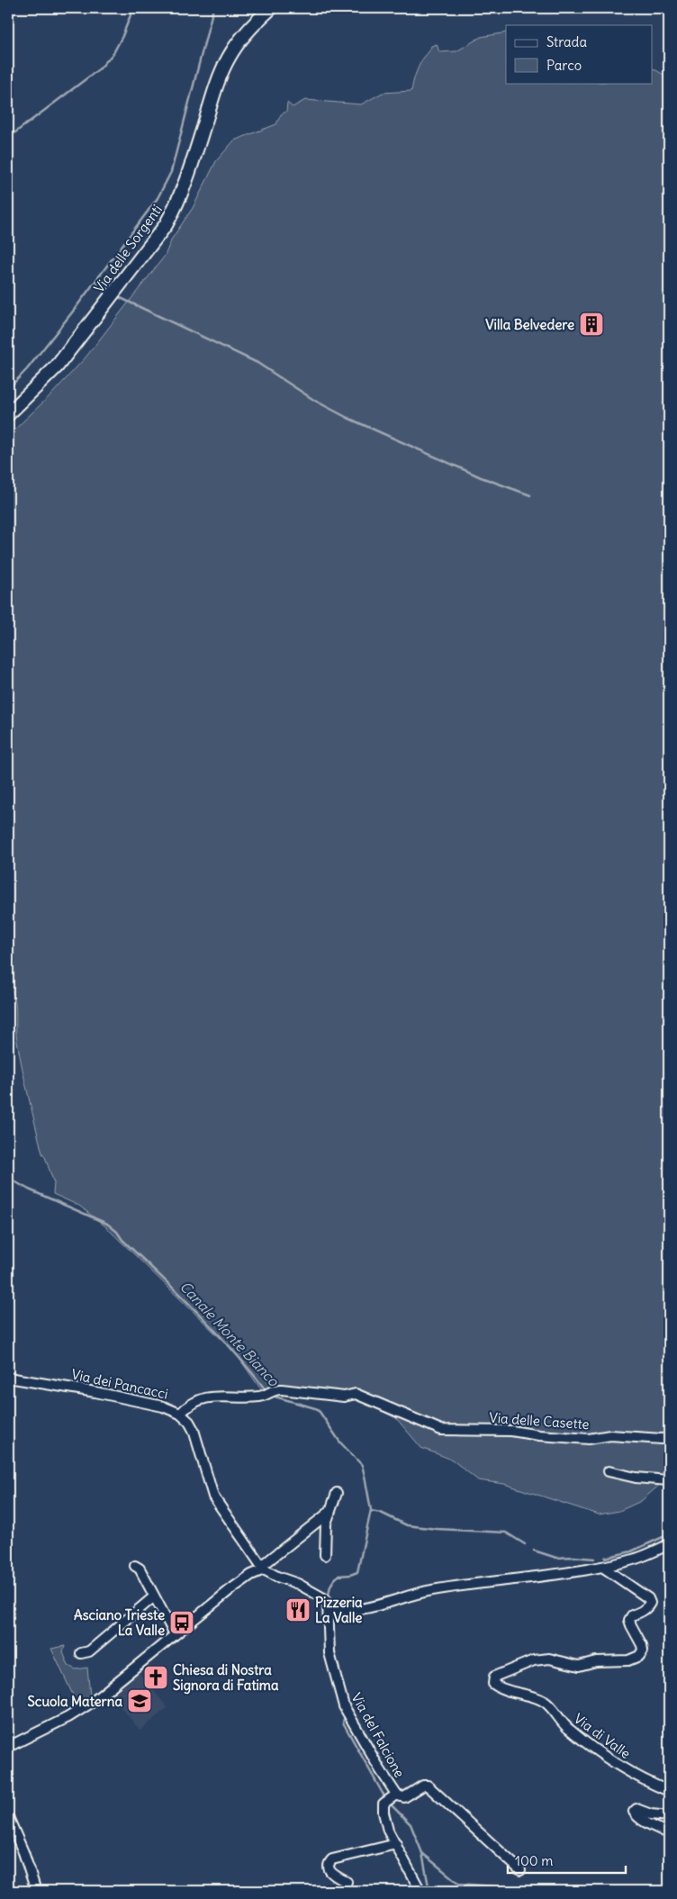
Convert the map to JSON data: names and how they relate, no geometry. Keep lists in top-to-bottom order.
{
  "streets": {
    "main road": ["Via delle Sorgenti"],
    "street": [
      "Via dei Pancacci",
      "Via delle Casette",
      "Via del Falcione",
      "Via di Valle"
    ]
  },
  "crossings": [
    ["Via dei Pancacci", "Via delle Casette"]
  ],
  "water": ["Canale Monte Bianco"],
  "places": {
    "building": ["Villa Belvedere"],
    "restaurant": ["Pizzeria La Valle"],
    "bus stop": ["Asciano Trieste La Valle"],
    "church": ["Chiesa di Nostra Signora di Fatima"],
    "school or university": ["Scuola Materna"]
  },
  "legend": ["Strada", "Parco"],
  "scale_bar": "100 m"
}
